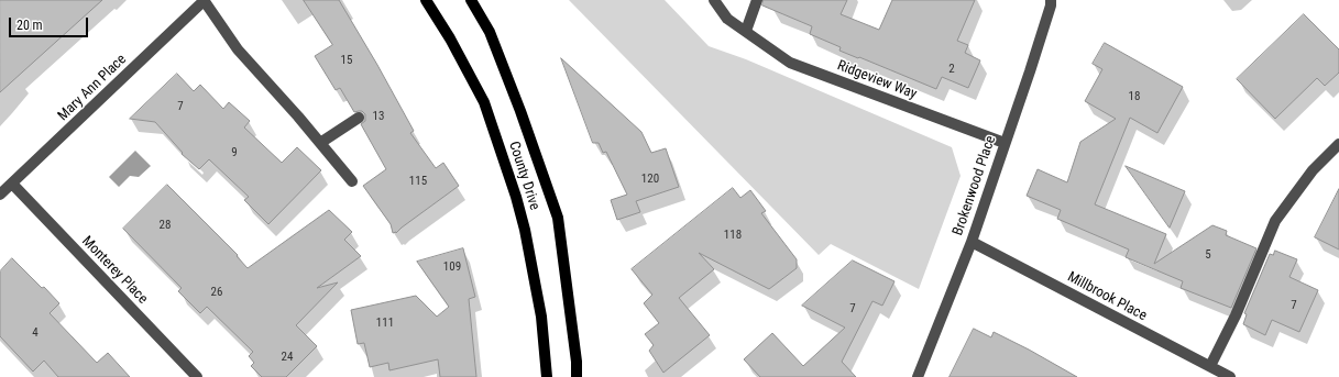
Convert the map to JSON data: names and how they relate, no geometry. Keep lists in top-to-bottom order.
{
  "streets": {
    "main road": ["County Drive"],
    "street": [
      "Ridgeview Way",
      "Mary Ann Place",
      "Brokenwood Place",
      "Monterey Place",
      "Millbrook Place"
    ]
  },
  "crossings": [
    ["Ridgeview Way", "Brokenwood Place"],
    ["Mary Ann Place", "Monterey Place"],
    ["Brokenwood Place", "Millbrook Place"]
  ],
  "house_numbers": [
    "15",
    "2",
    "18",
    "7",
    "13",
    "9",
    "120",
    "115",
    "28",
    "118",
    "5",
    "109",
    "26",
    "7",
    "7",
    "111",
    "4",
    "24"
  ],
  "scale_bar": "20 m"
}
